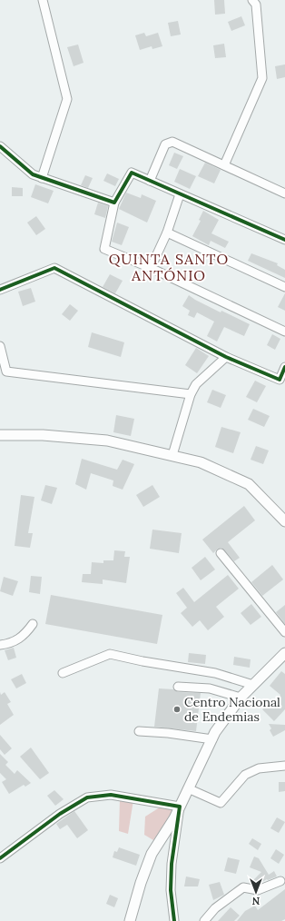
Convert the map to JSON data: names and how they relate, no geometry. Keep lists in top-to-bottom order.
{
  "districts": ["QUINTA SANTO ANTÓNIO"],
  "places": ["Centro Nacional de Endemias"],
  "north": "bottom"
}
